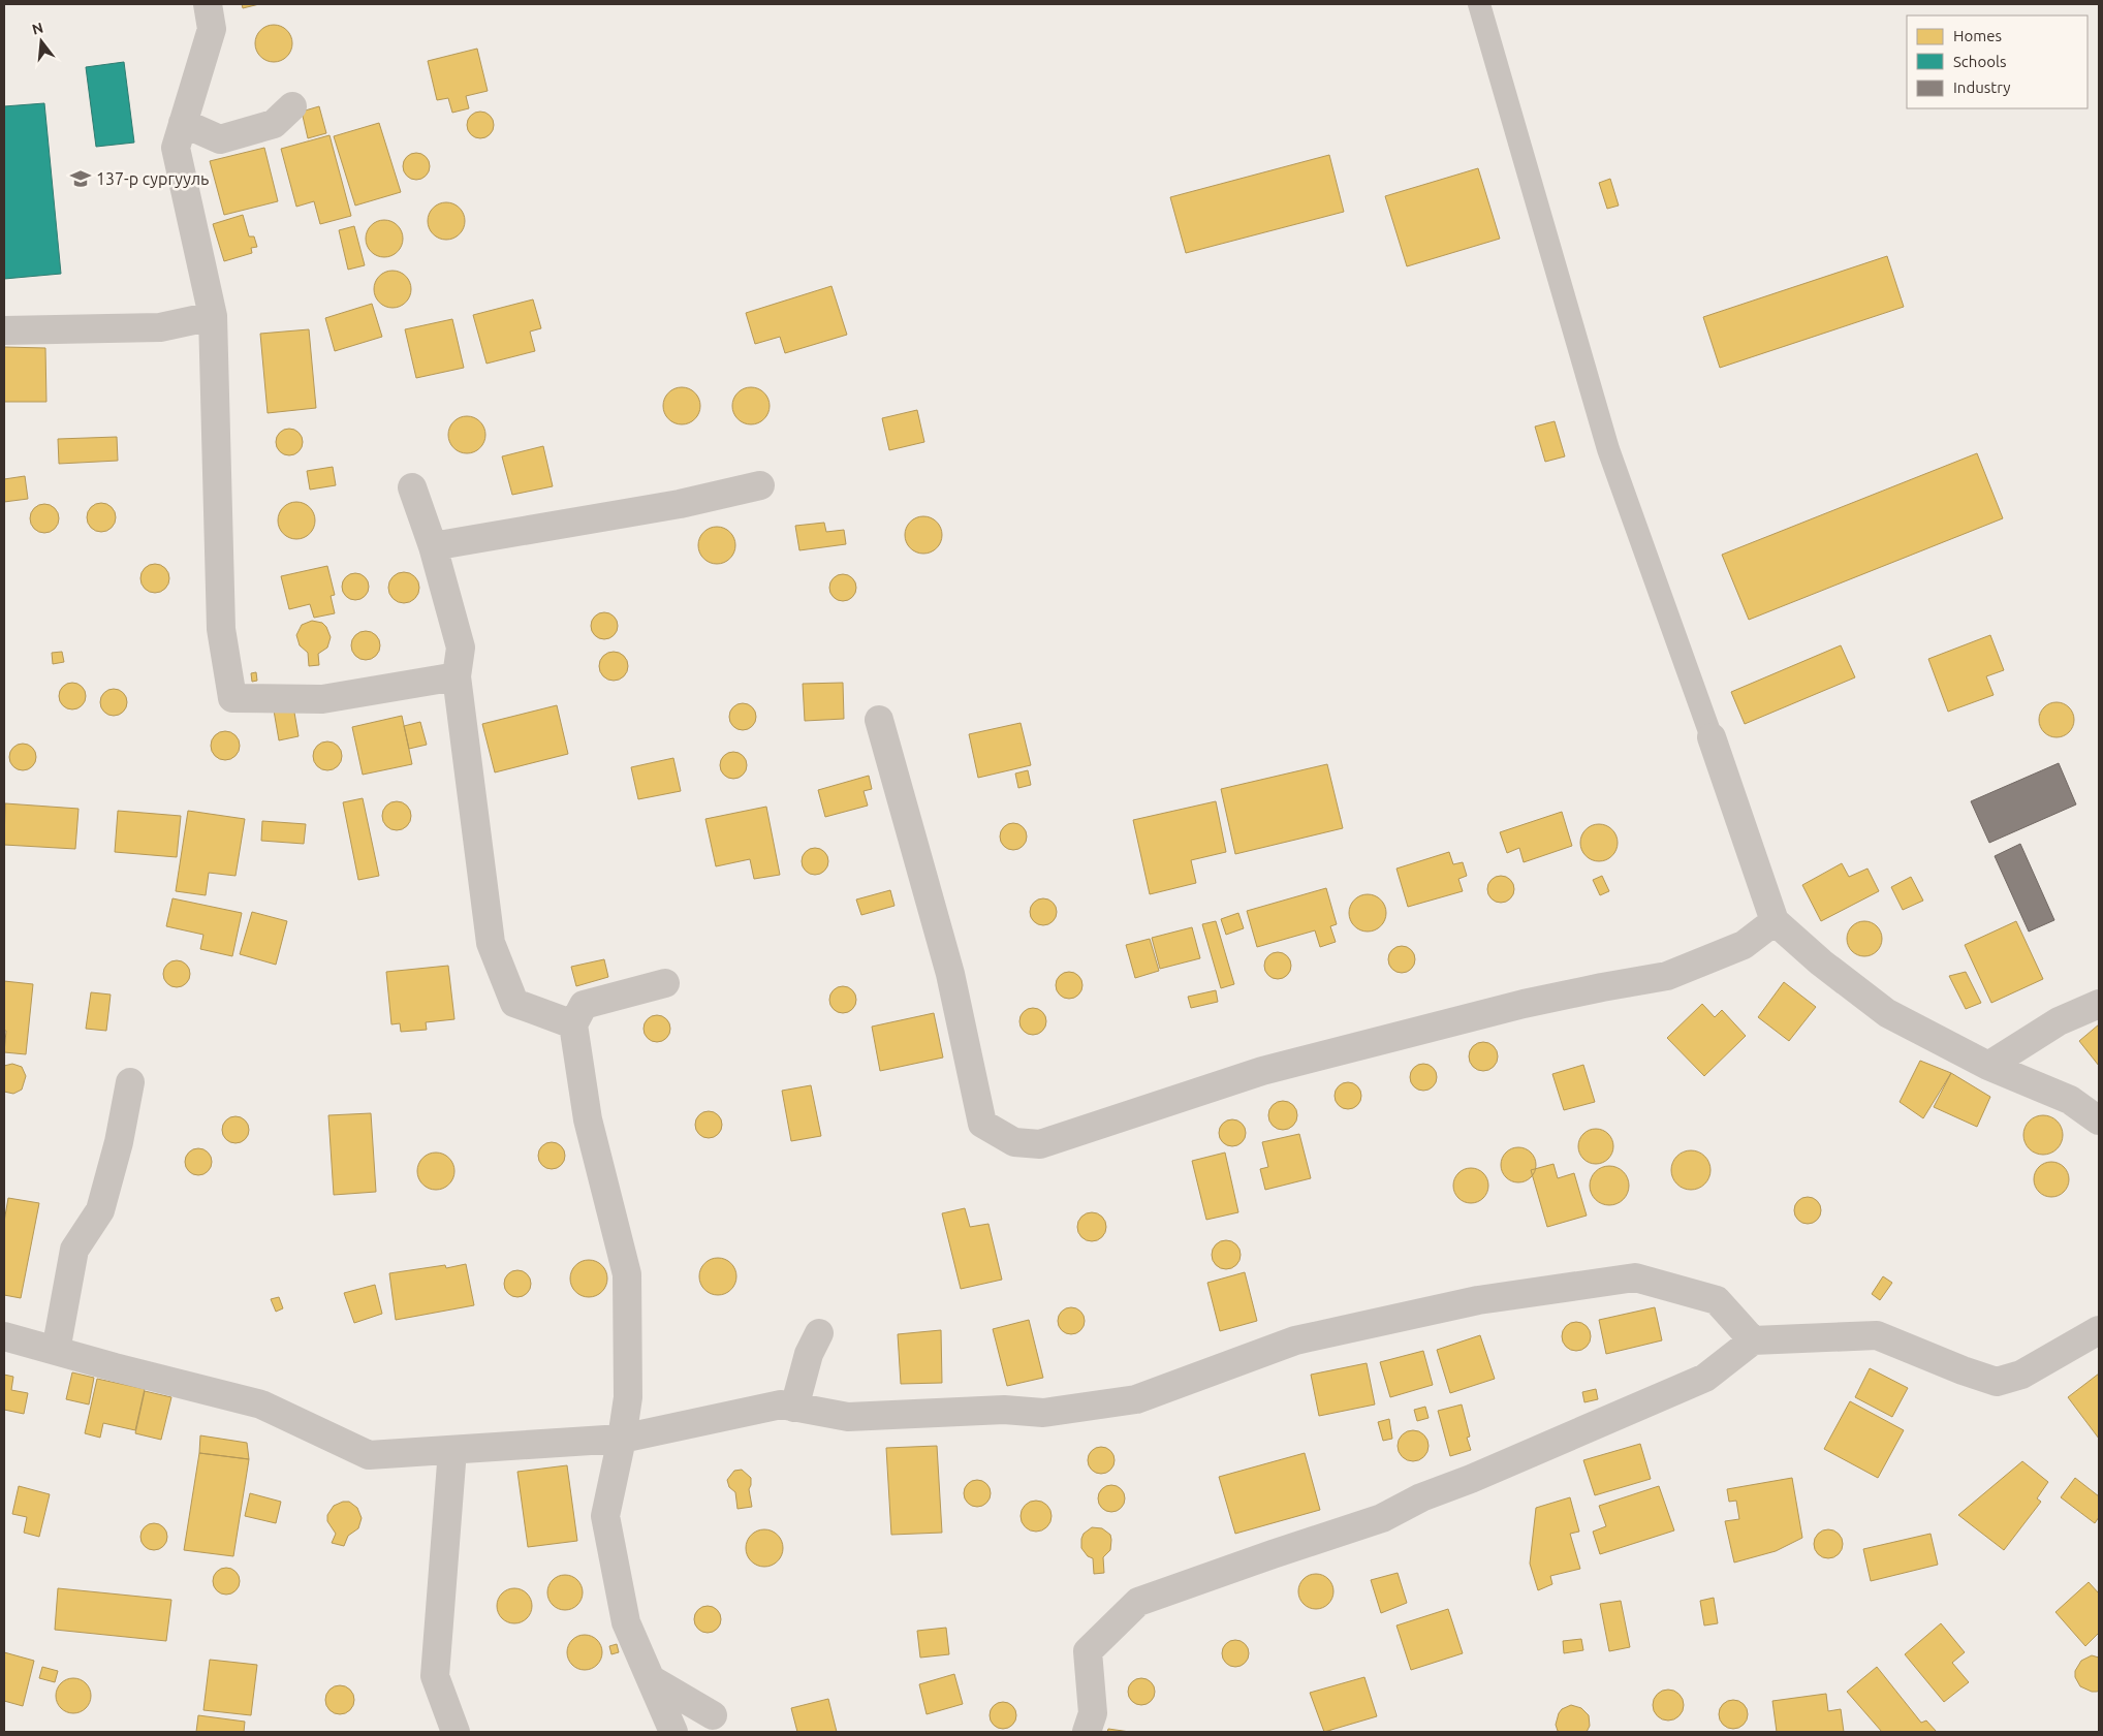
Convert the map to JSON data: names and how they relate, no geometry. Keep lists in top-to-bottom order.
{
  "places": {
    "school or university": ["137-р сургууль"]
  },
  "legend": ["Homes", "Schools", "Industry"],
  "north": "top"
}
